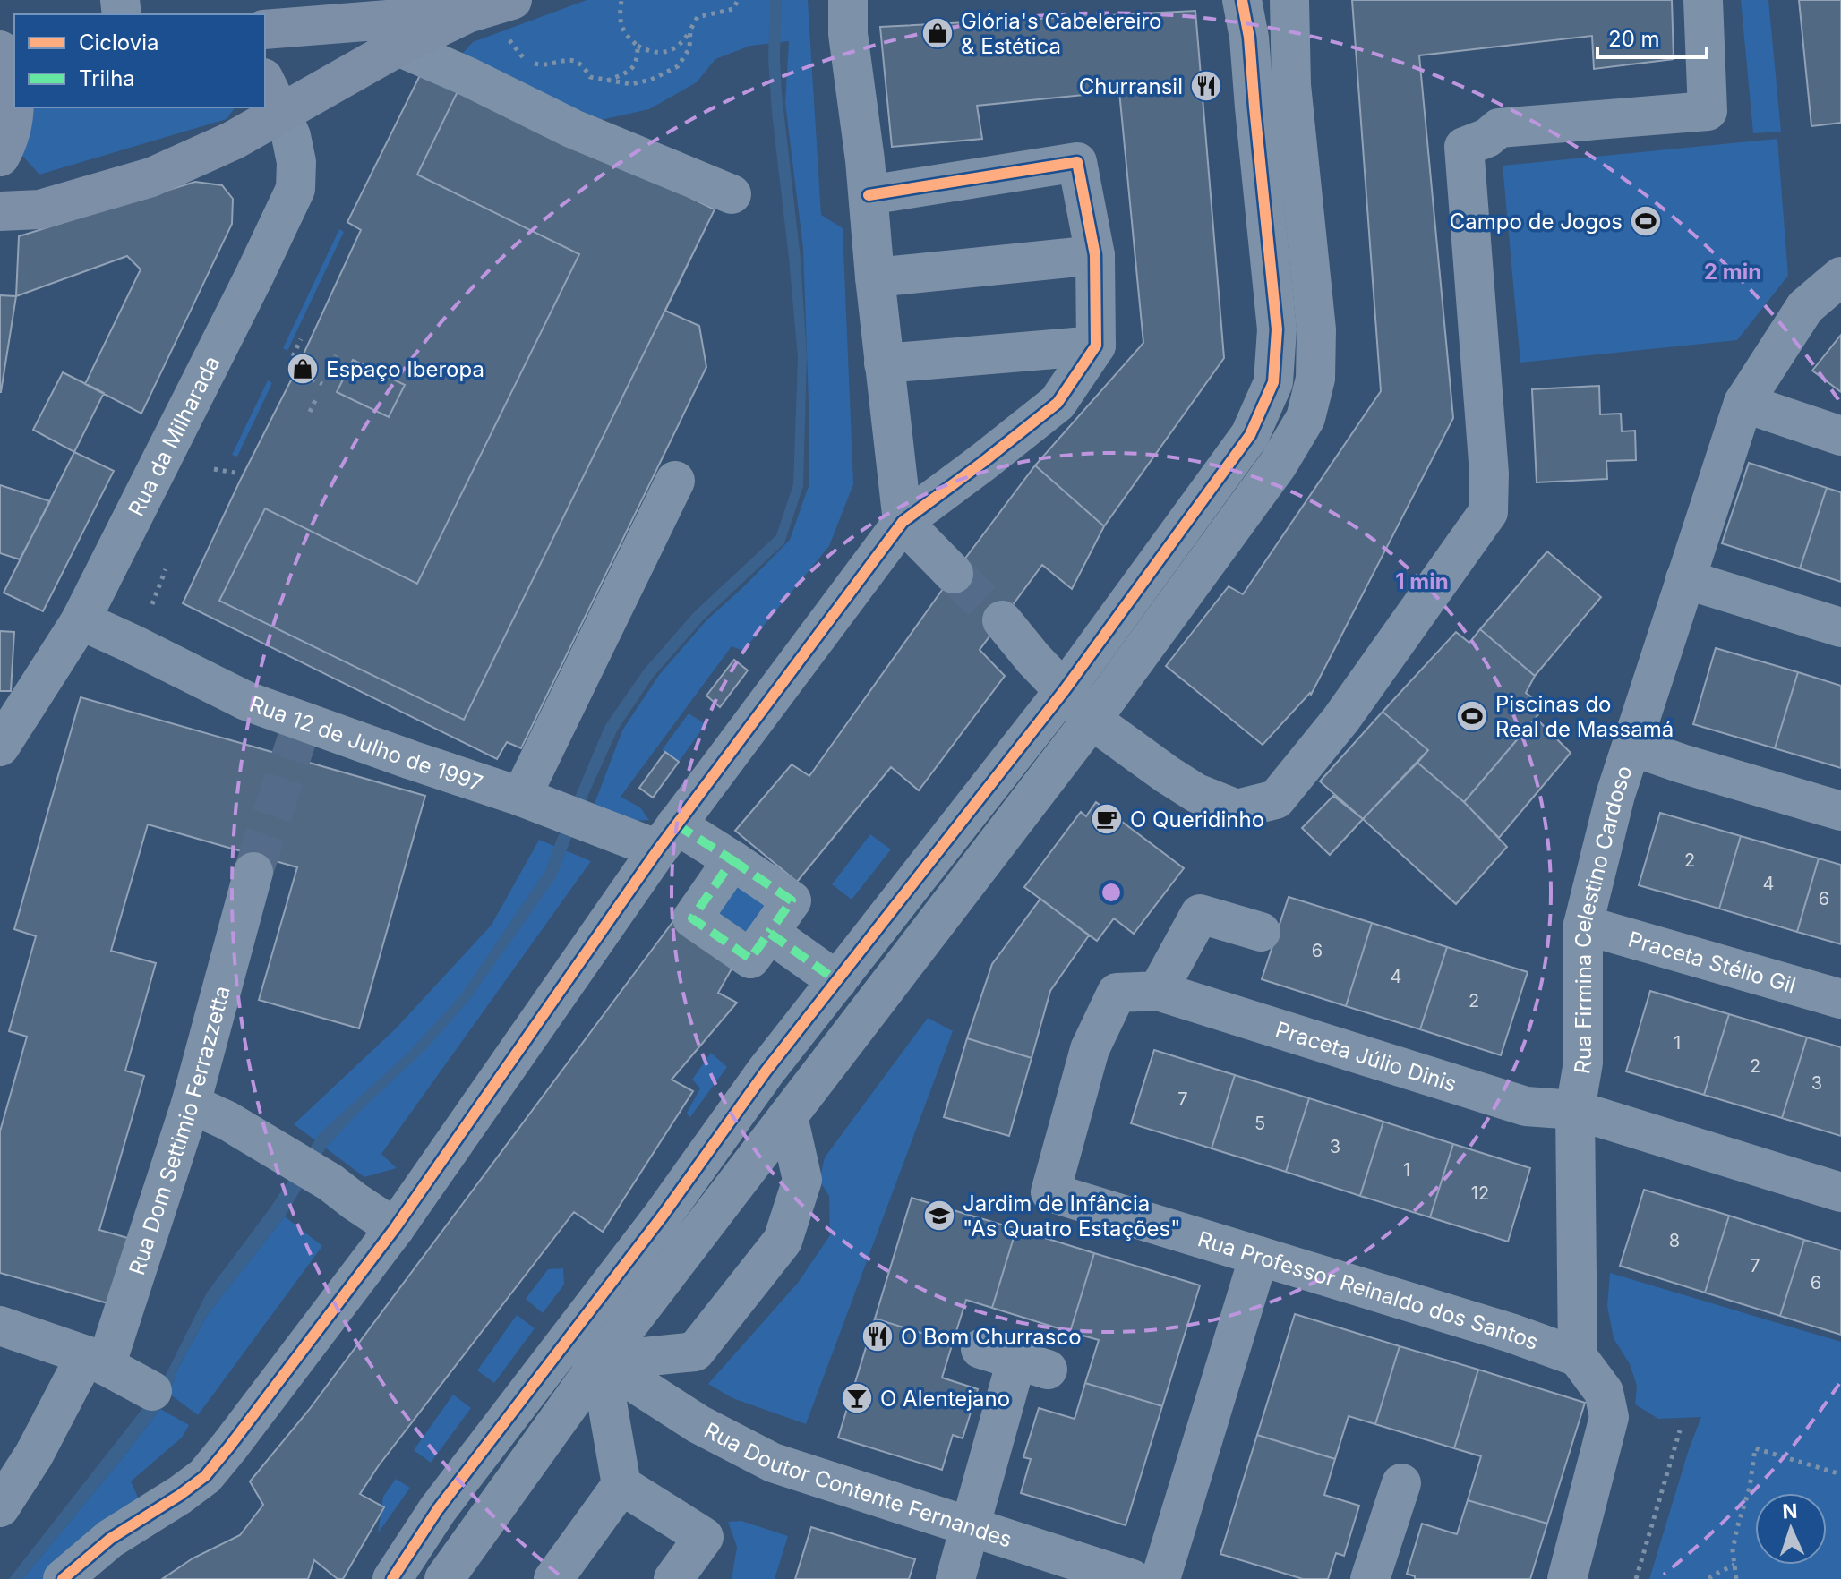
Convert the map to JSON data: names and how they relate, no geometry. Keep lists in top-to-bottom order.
{
  "streets": {
    "street": [
      "Rua da Milharada",
      "Rua 12 de Julho de 1997",
      "Rua Firmina Celestino Cardoso",
      "Praceta Stélio Gil",
      "Praceta Júlio Dinis",
      "Rua Dom Settimio Ferrazzetta",
      "Rua Professor Reinaldo dos Santos",
      "Rua Doutor Contente Fernandes"
    ]
  },
  "crossings": [
    ["Rua da Milharada", "Rua 12 de Julho de 1997"],
    ["Rua Firmina Celestino Cardoso", "Praceta Stélio Gil"],
    ["Rua Firmina Celestino Cardoso", "Praceta Júlio Dinis"],
    ["Rua Firmina Celestino Cardoso", "Rua Professor Reinaldo dos Santos"],
    ["Praceta Júlio Dinis", "Rua Professor Reinaldo dos Santos"]
  ],
  "places": {
    "shop": ["Glória's Cabelereiro & Estética", "Espaço Iberopa"],
    "restaurant": ["Churransil", "O Bom Churrasco"],
    "sports": ["Campo de Jogos", "Piscinas do Real de Massamá"],
    "cafe": ["O Queridinho"],
    "school or university": ["Jardim de Infância \"As Quatro Estações\""],
    "bar": ["O Alentejano"]
  },
  "house_numbers": [
    "2",
    "4",
    "6",
    "6",
    "4",
    "2",
    "1",
    "2",
    "3",
    "7",
    "5",
    "3",
    "1",
    "12",
    "8",
    "7",
    "6"
  ],
  "legend": ["Ciclovia", "Trilha"],
  "scale_bar": "20 m",
  "north": "top",
  "rings": ["2 min", "1 min"]
}
